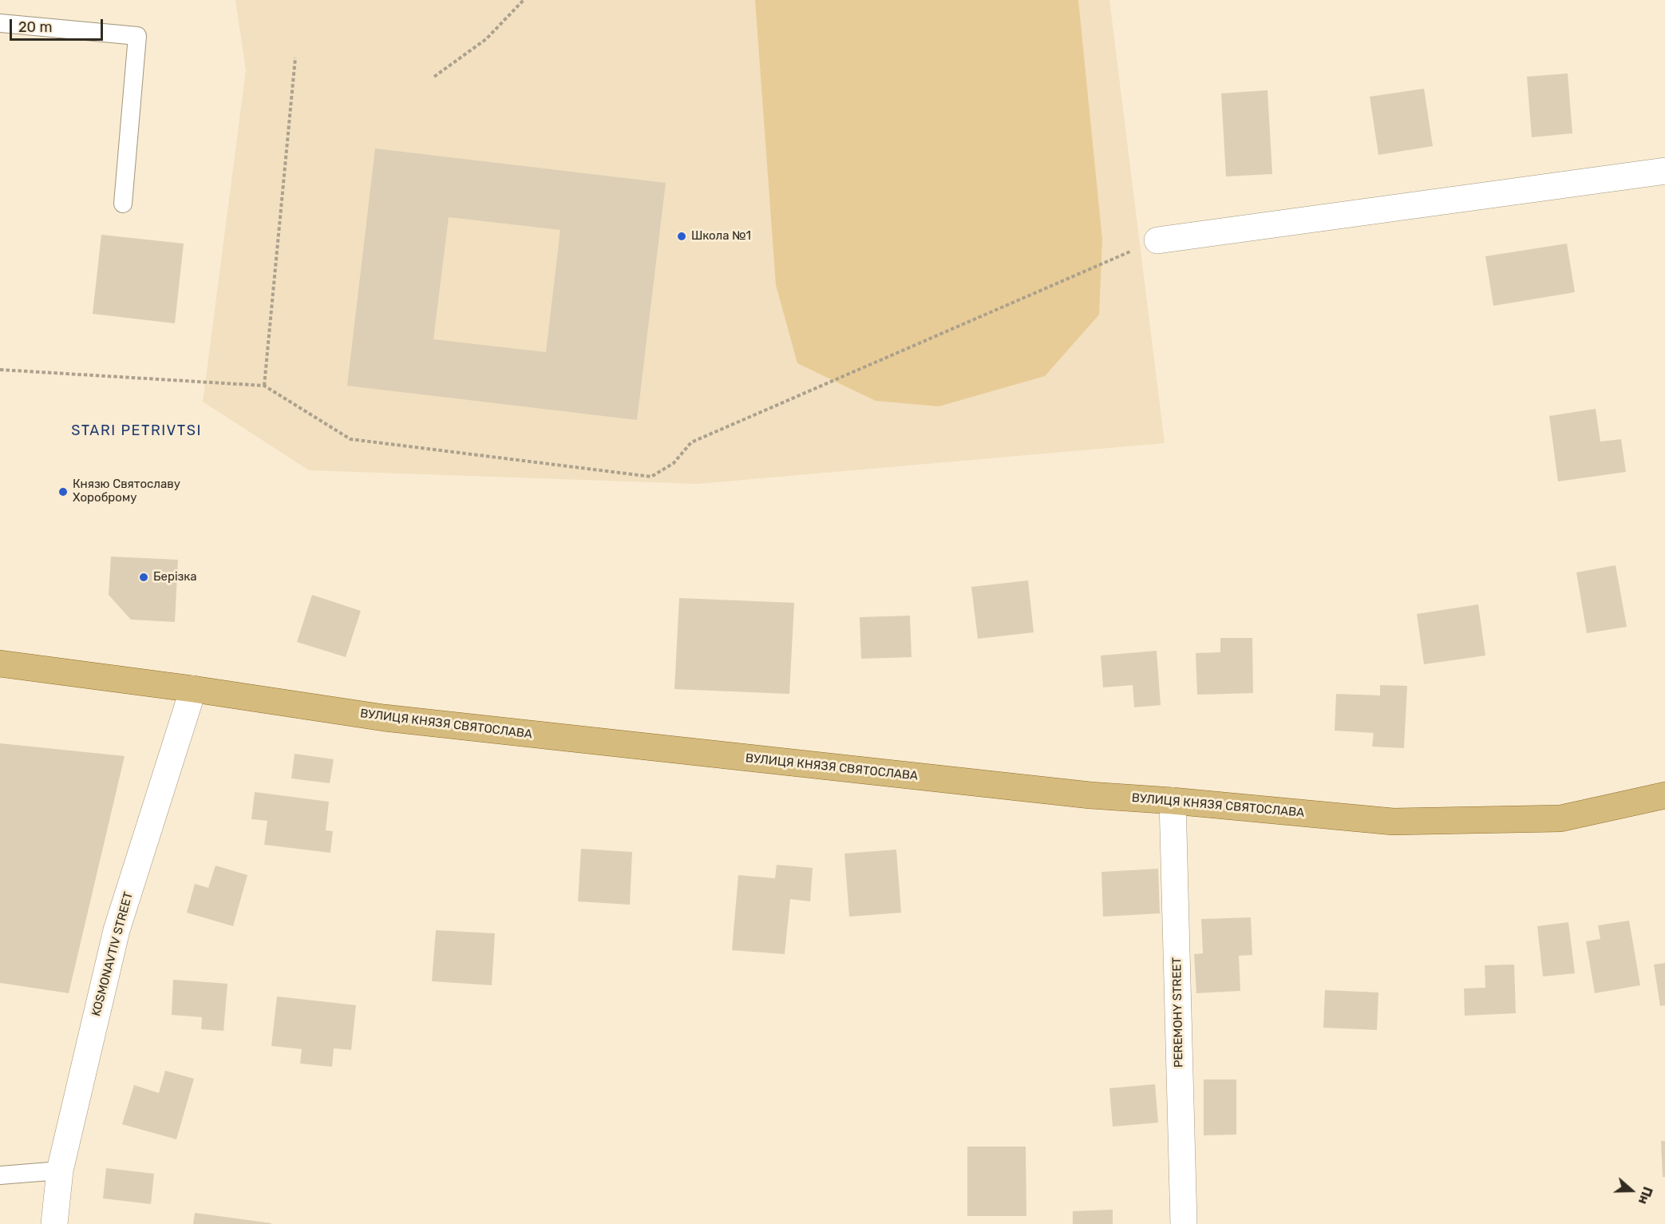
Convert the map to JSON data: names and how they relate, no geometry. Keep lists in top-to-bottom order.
{
  "streets": {
    "main road": ["ВУЛИЦЯ КНЯЗЯ СВЯТОСЛАВА"],
    "street": ["KOSMONAVTIV STREET", "PEREMOHY STREET"]
  },
  "crossings": [
    ["ВУЛИЦЯ КНЯЗЯ СВЯТОСЛАВА", "KOSMONAVTIV STREET"],
    ["ВУЛИЦЯ КНЯЗЯ СВЯТОСЛАВА", "PEREMOHY STREET"]
  ],
  "districts": ["STARI PETRIVTSI"],
  "places": ["Школа №1", "Князю Святославу Хороброму", "Берізка"],
  "scale_bar": "20 m",
  "north": "right"
}
